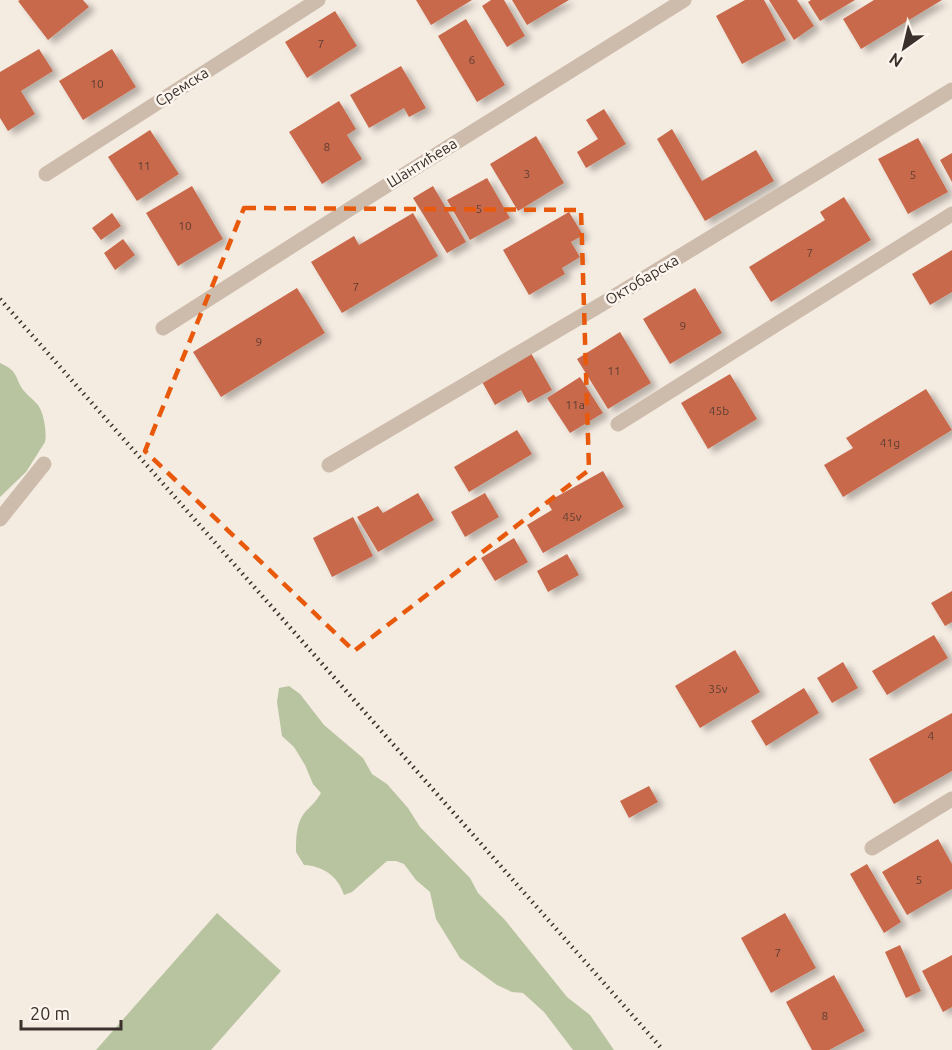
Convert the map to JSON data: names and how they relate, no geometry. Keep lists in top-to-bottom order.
{
  "streets": {
    "street": ["Сремска", "Шантићева", "Октобарска"]
  },
  "house_numbers": [
    "7",
    "6",
    "10",
    "8",
    "11",
    "3",
    "5",
    "5",
    "10",
    "7",
    "7",
    "9",
    "9",
    "11",
    "11a",
    "45b",
    "41g",
    "45v",
    "35v",
    "4",
    "5",
    "7",
    "8"
  ],
  "scale_bar": "20 m",
  "north": "bottom left"
}
